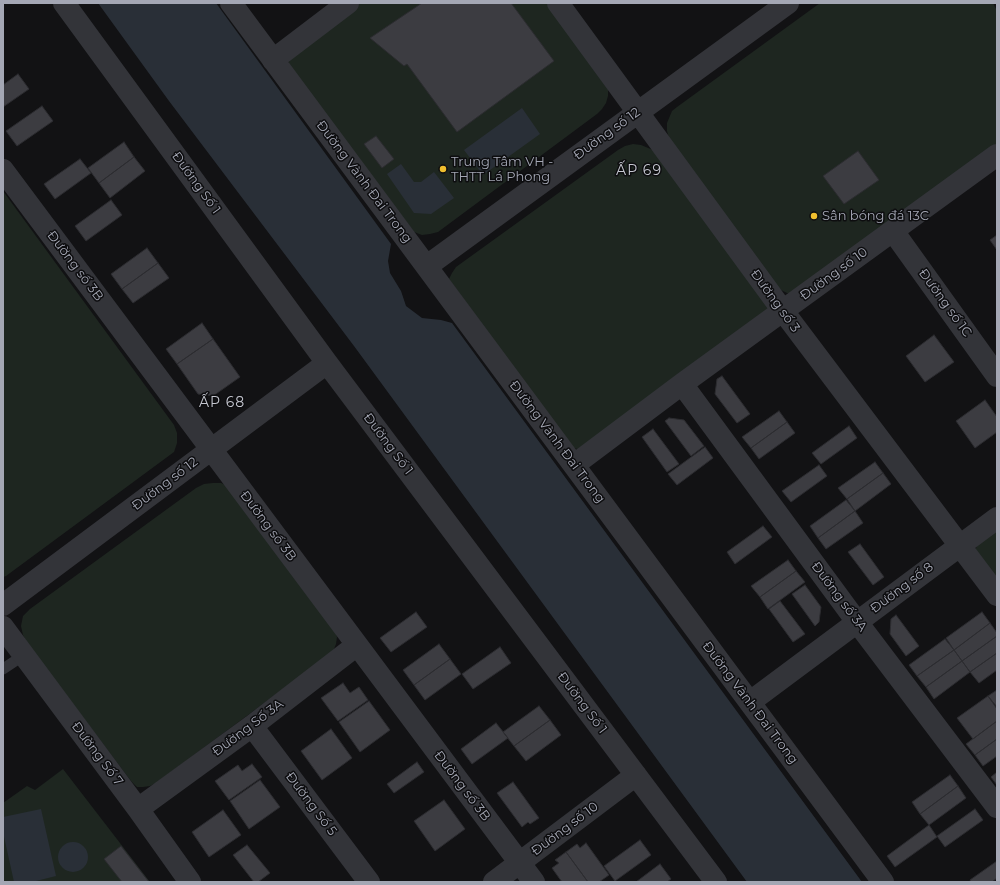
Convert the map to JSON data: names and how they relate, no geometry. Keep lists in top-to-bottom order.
{
  "streets": {
    "street": [
      "Đường số 12",
      "Đường Vành Đai Trong",
      "Đường Số 1",
      "Đường số 3B",
      "Đường số 10",
      "Đường số 3",
      "Đường số 1C",
      "Đường số 8",
      "Đường số 3A",
      "Đường Số 3A",
      "Đường Số 7",
      "Đường Số 5"
    ]
  },
  "crossings": [
    ["Đường số 12", "Đường Vành Đai Trong"],
    ["Đường số 12", "Đường Số 1"],
    ["Đường số 12", "Đường số 3B"],
    ["Đường số 12", "Đường số 3"],
    ["Đường Vành Đai Trong", "Đường số 10"],
    ["Đường Vành Đai Trong", "Đường số 8"],
    ["Đường Số 1", "Đường số 10"],
    ["Đường số 3B", "Đường số 10"],
    ["Đường số 3B", "Đường Số 3A"],
    ["Đường số 10", "Đường số 3"],
    ["Đường số 10", "Đường số 1C"],
    ["Đường số 10", "Đường số 3A"],
    ["Đường số 3", "Đường số 8"],
    ["Đường số 8", "Đường số 3A"],
    ["Đường Số 3A", "Đường Số 7"],
    ["Đường Số 3A", "Đường Số 5"]
  ],
  "districts": ["ẤP 69", "ẤP 68"],
  "places": ["Trung Tâm VH - THTT Lá Phong", "Sân bóng đá 13C"]
}
